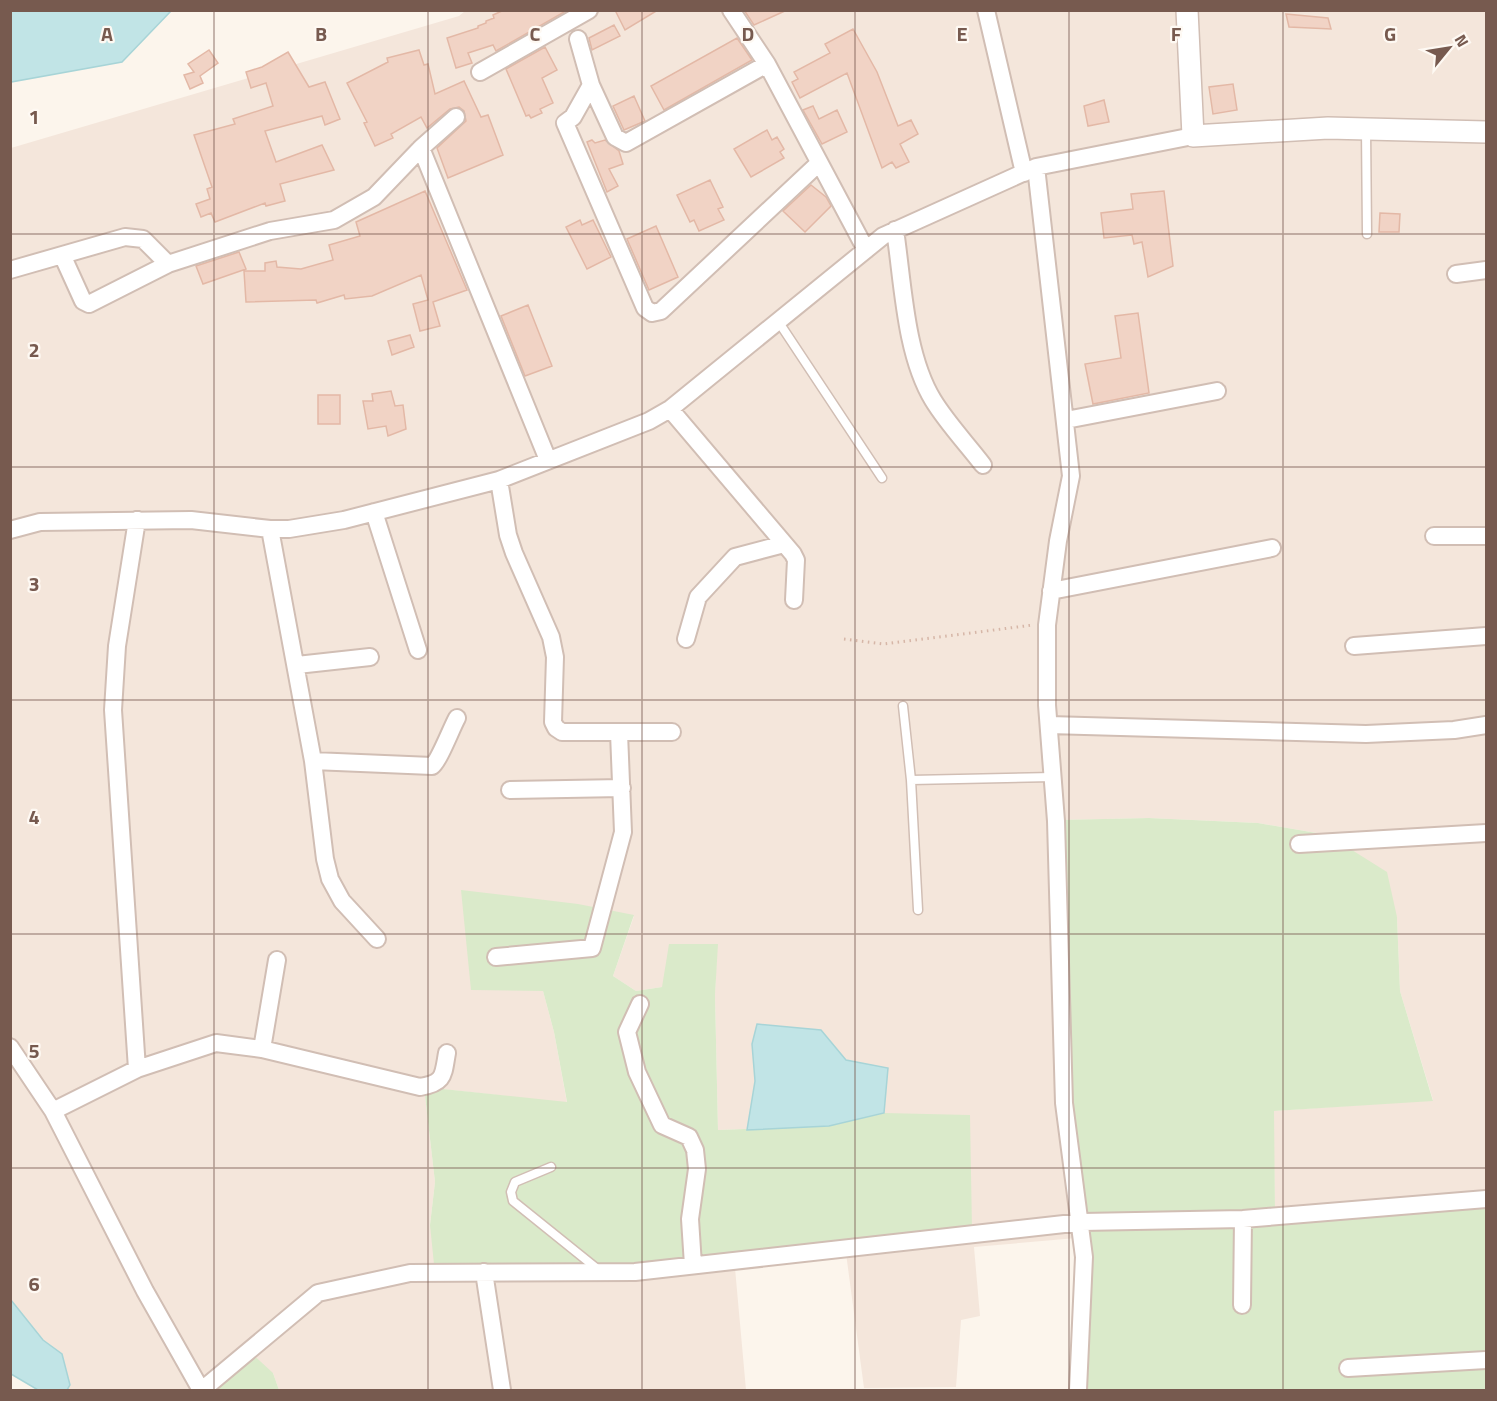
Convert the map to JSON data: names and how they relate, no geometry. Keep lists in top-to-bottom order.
{
  "north": "top right",
  "grid": {
    "columns": [
      "A",
      "B",
      "C",
      "D",
      "E",
      "F",
      "G"
    ],
    "rows": [
      "1",
      "2",
      "3",
      "4",
      "5",
      "6"
    ]
  }
}
